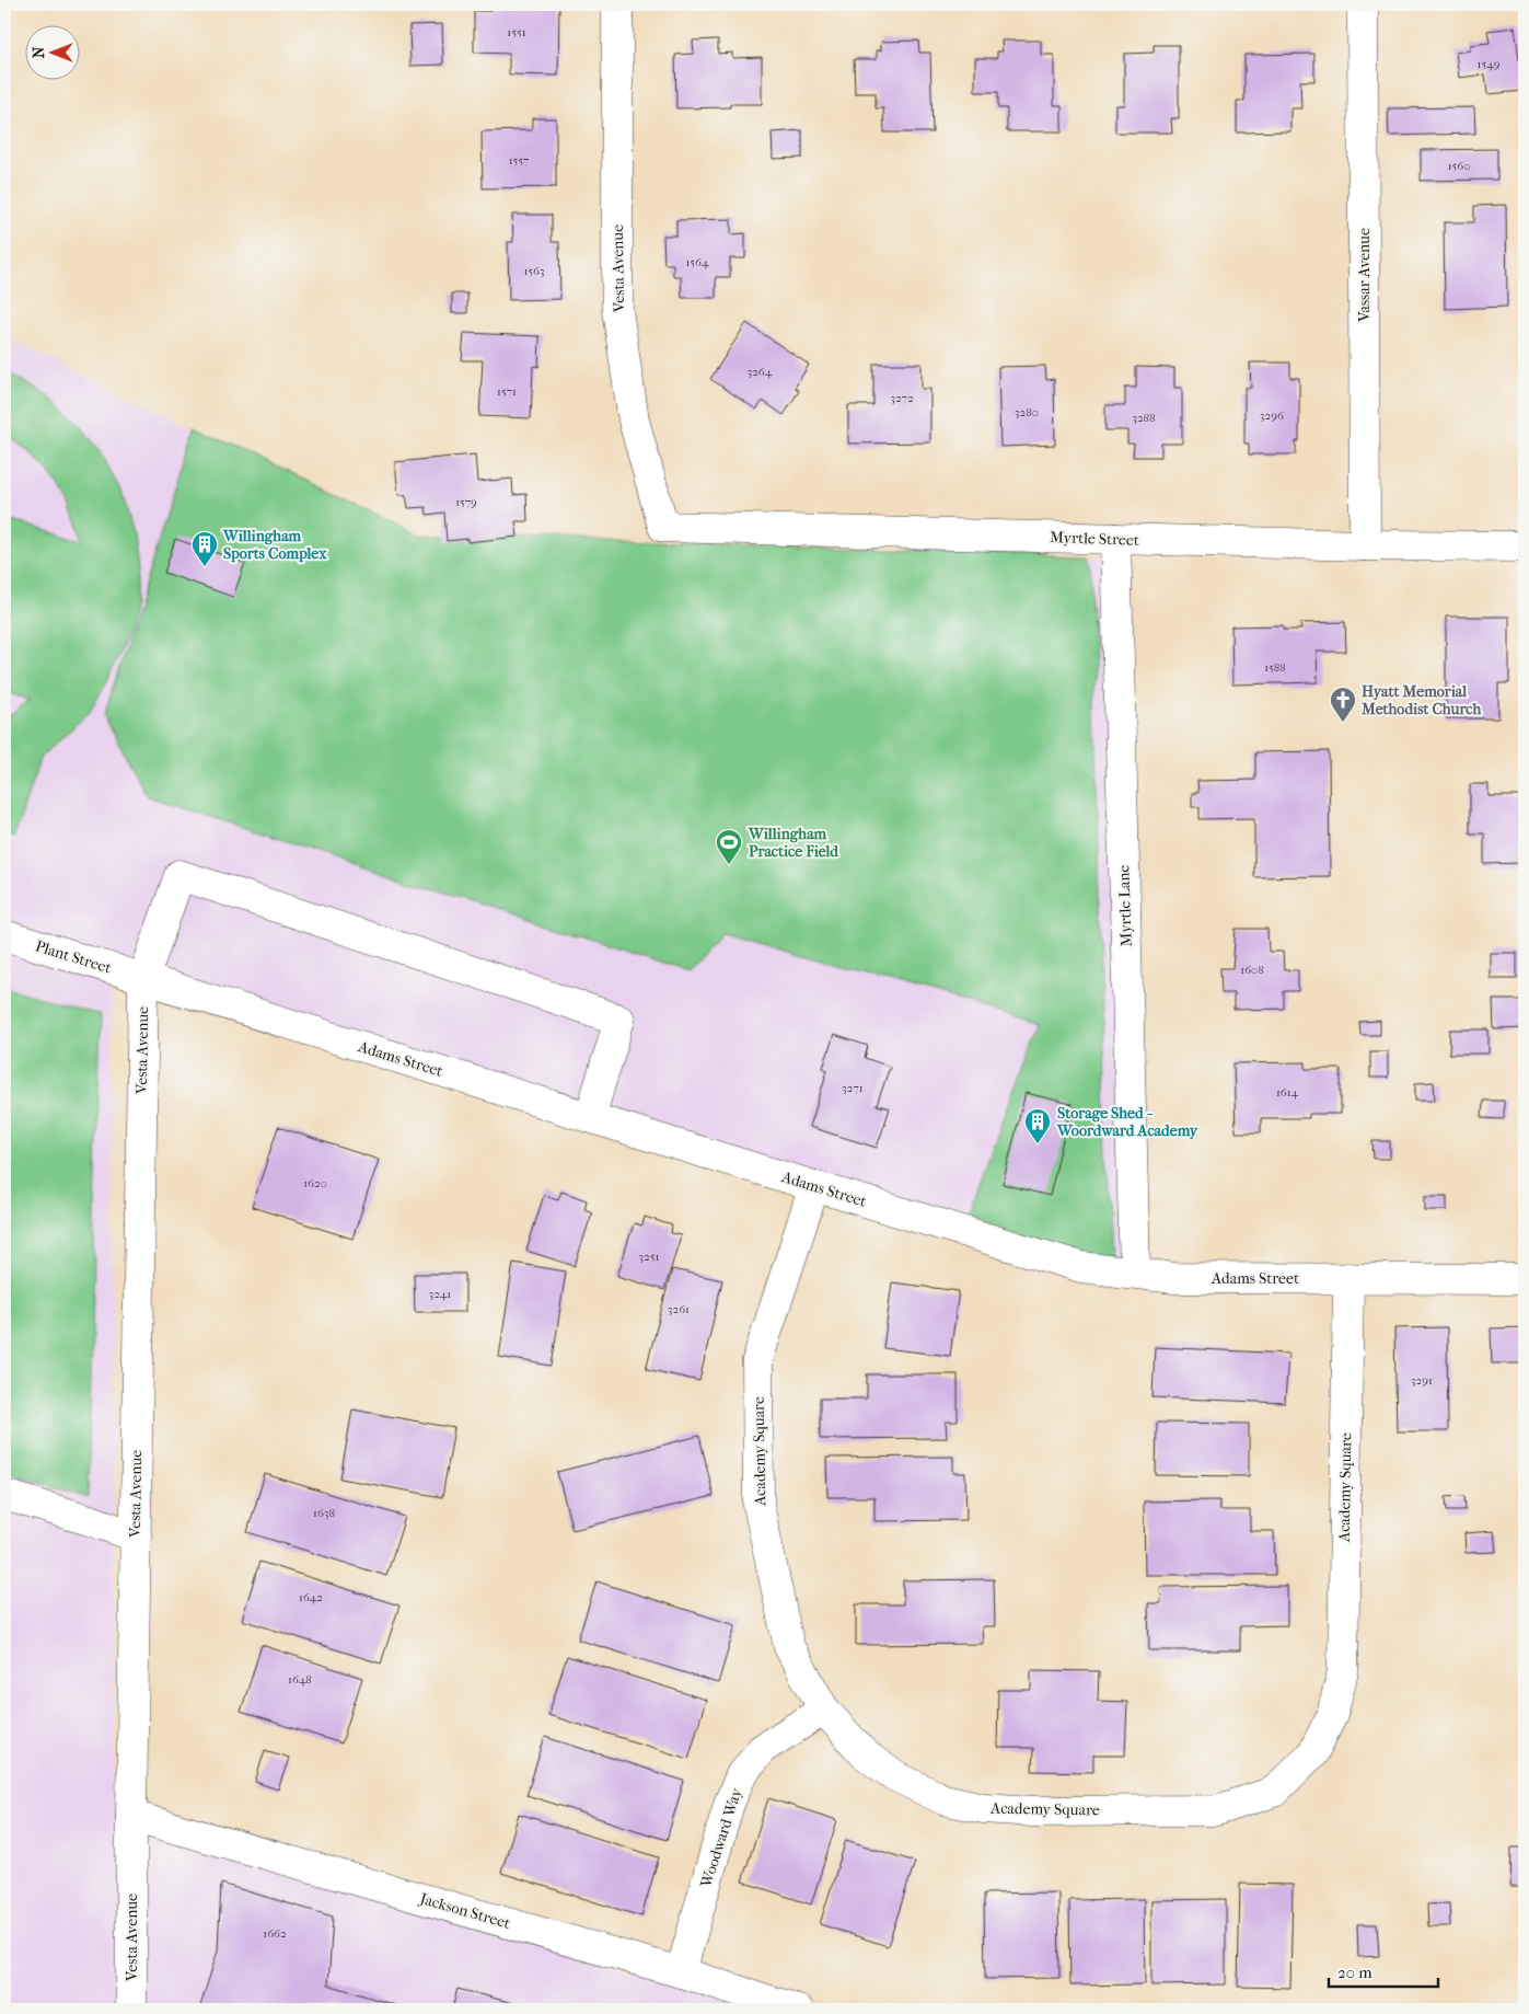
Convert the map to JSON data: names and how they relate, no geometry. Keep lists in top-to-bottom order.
{
  "streets": {
    "street": [
      "Vesta Avenue",
      "Vassar Avenue",
      "Myrtle Street",
      "Myrtle Lane",
      "Plant Street",
      "Adams Street",
      "Academy Square",
      "Woodward Way",
      "Jackson Street"
    ]
  },
  "crossings": [
    ["Vesta Avenue", "Myrtle Street"],
    ["Vesta Avenue", "Plant Street"],
    ["Vesta Avenue", "Adams Street"],
    ["Vesta Avenue", "Jackson Street"],
    ["Vassar Avenue", "Myrtle Street"],
    ["Myrtle Street", "Myrtle Lane"],
    ["Myrtle Lane", "Adams Street"],
    ["Plant Street", "Adams Street"],
    ["Adams Street", "Academy Square"],
    ["Academy Square", "Woodward Way"],
    ["Woodward Way", "Jackson Street"]
  ],
  "places": {
    "building": ["Willingham Sports Complex", "Storage Shed - Woordward Academy"],
    "church": ["Hyatt Memorial Methodist Church"],
    "sports": ["Willingham Practice Field"]
  },
  "house_numbers": [
    "1551",
    "1549",
    "1557",
    "1560",
    "1564",
    "1563",
    "3264",
    "1571",
    "3272",
    "3280",
    "3296",
    "3288",
    "1579",
    "1588",
    "1608",
    "3271",
    "1614",
    "1620",
    "3251",
    "3241",
    "3261",
    "3291",
    "1638",
    "1642",
    "1648",
    "1662"
  ],
  "scale_bar": "20 m",
  "north": "left"
}
